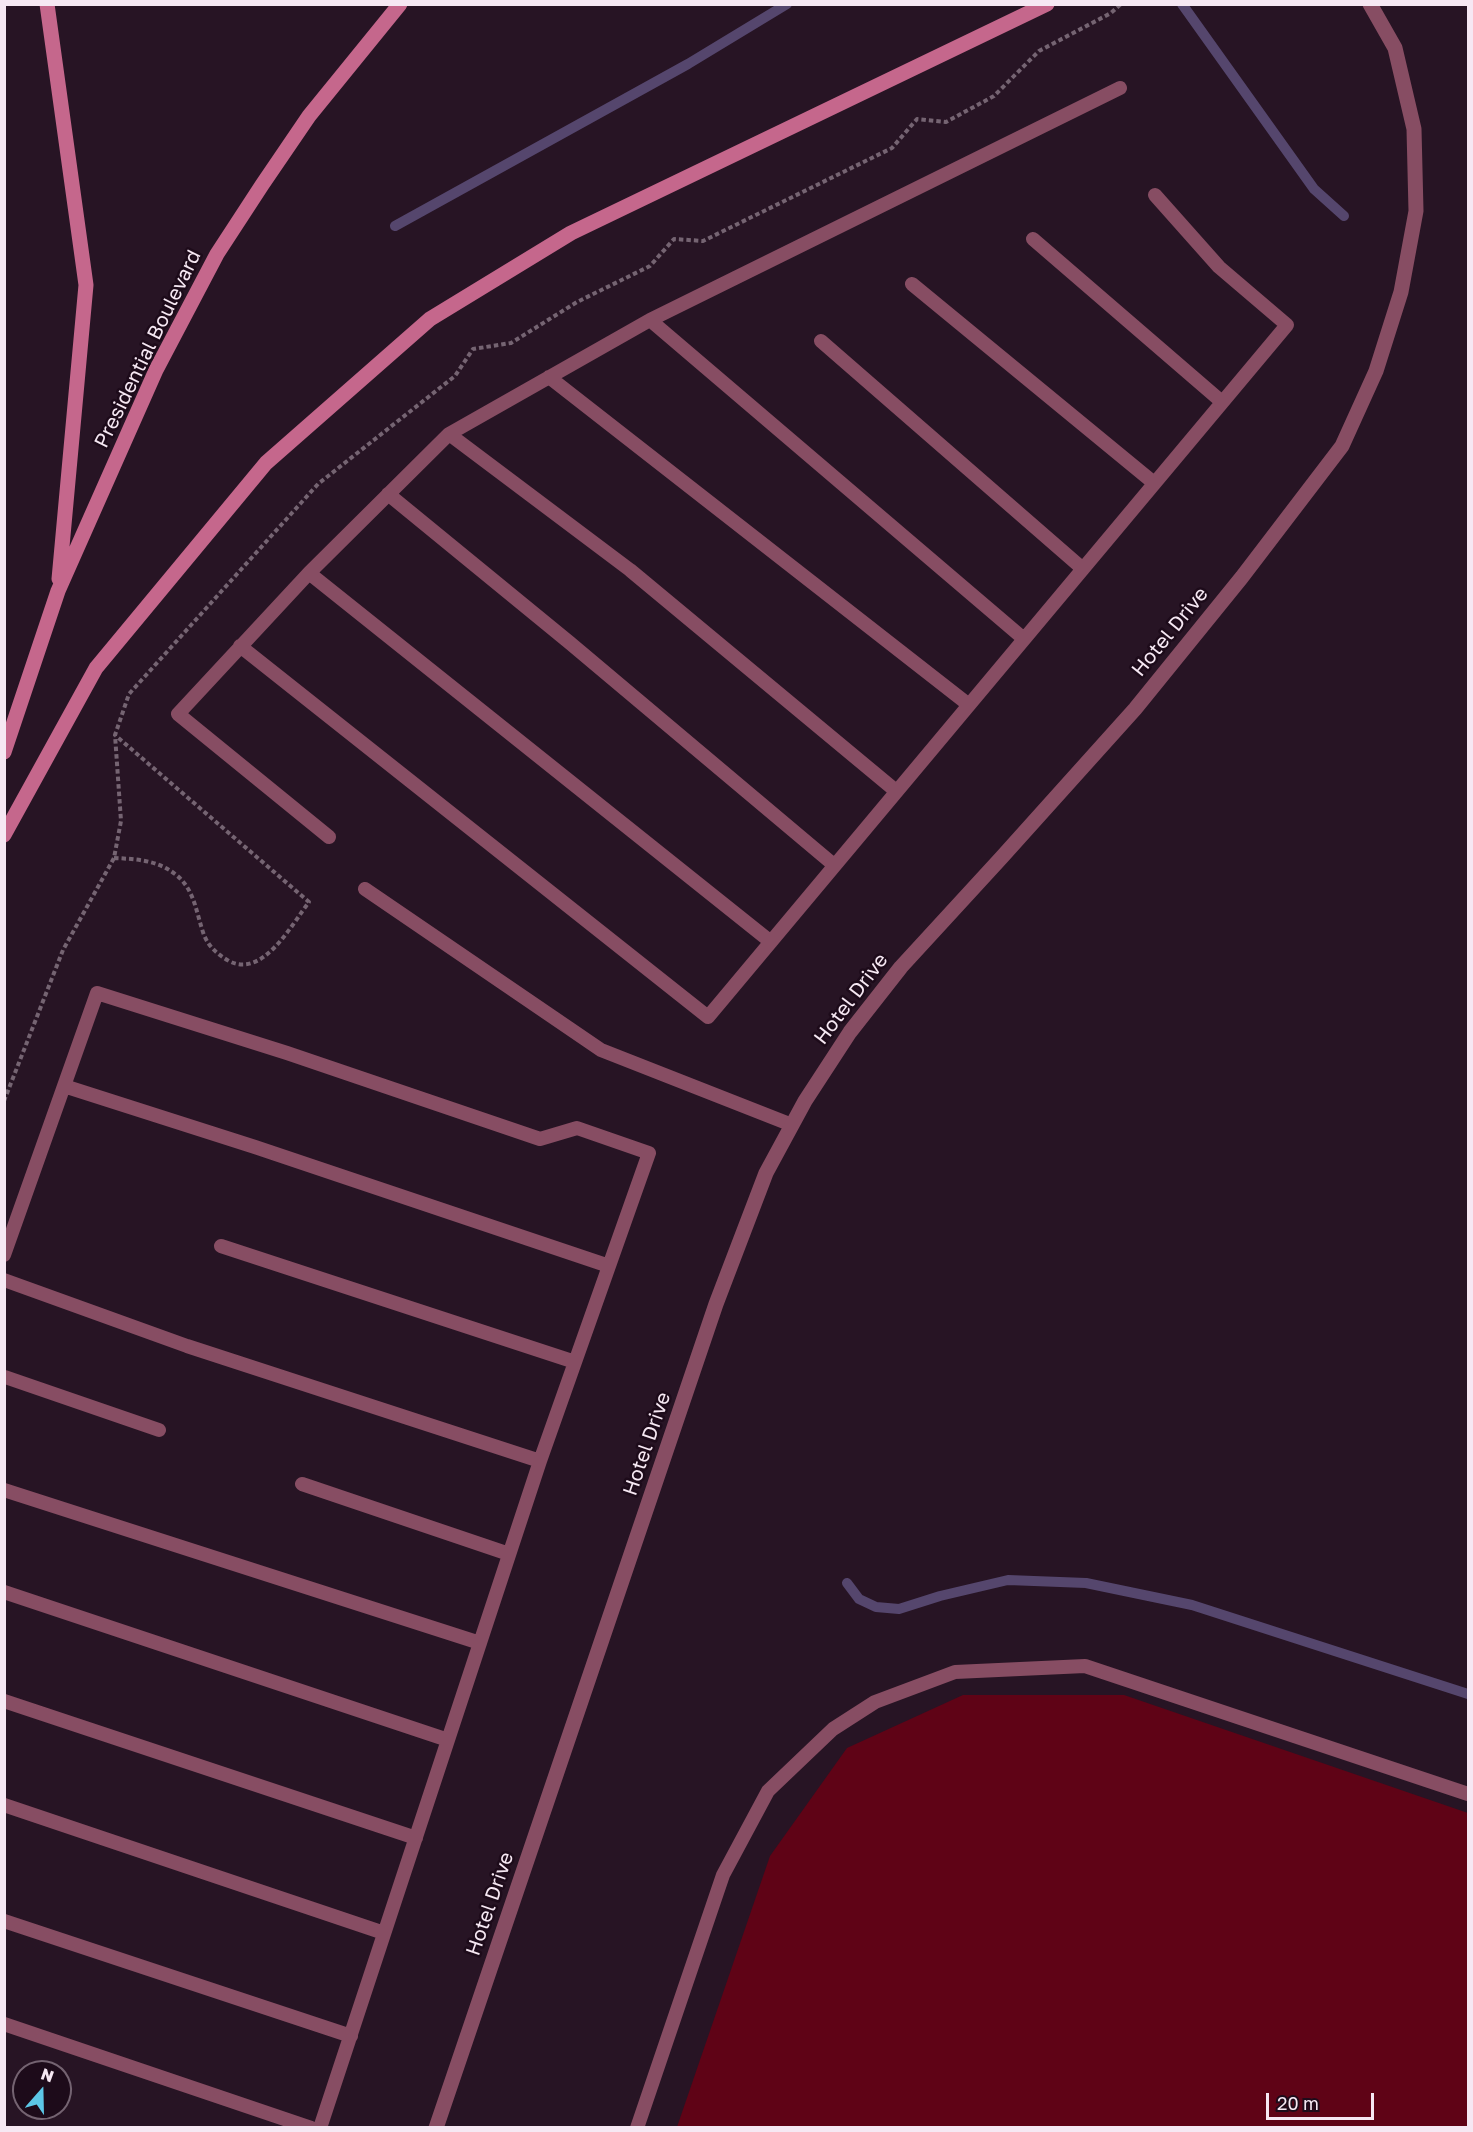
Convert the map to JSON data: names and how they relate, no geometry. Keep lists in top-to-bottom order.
{
  "streets": {
    "main road": ["Presidential Boulevard"],
    "street": ["Hotel Drive"]
  },
  "scale_bar": "20 m",
  "north": "top"
}
